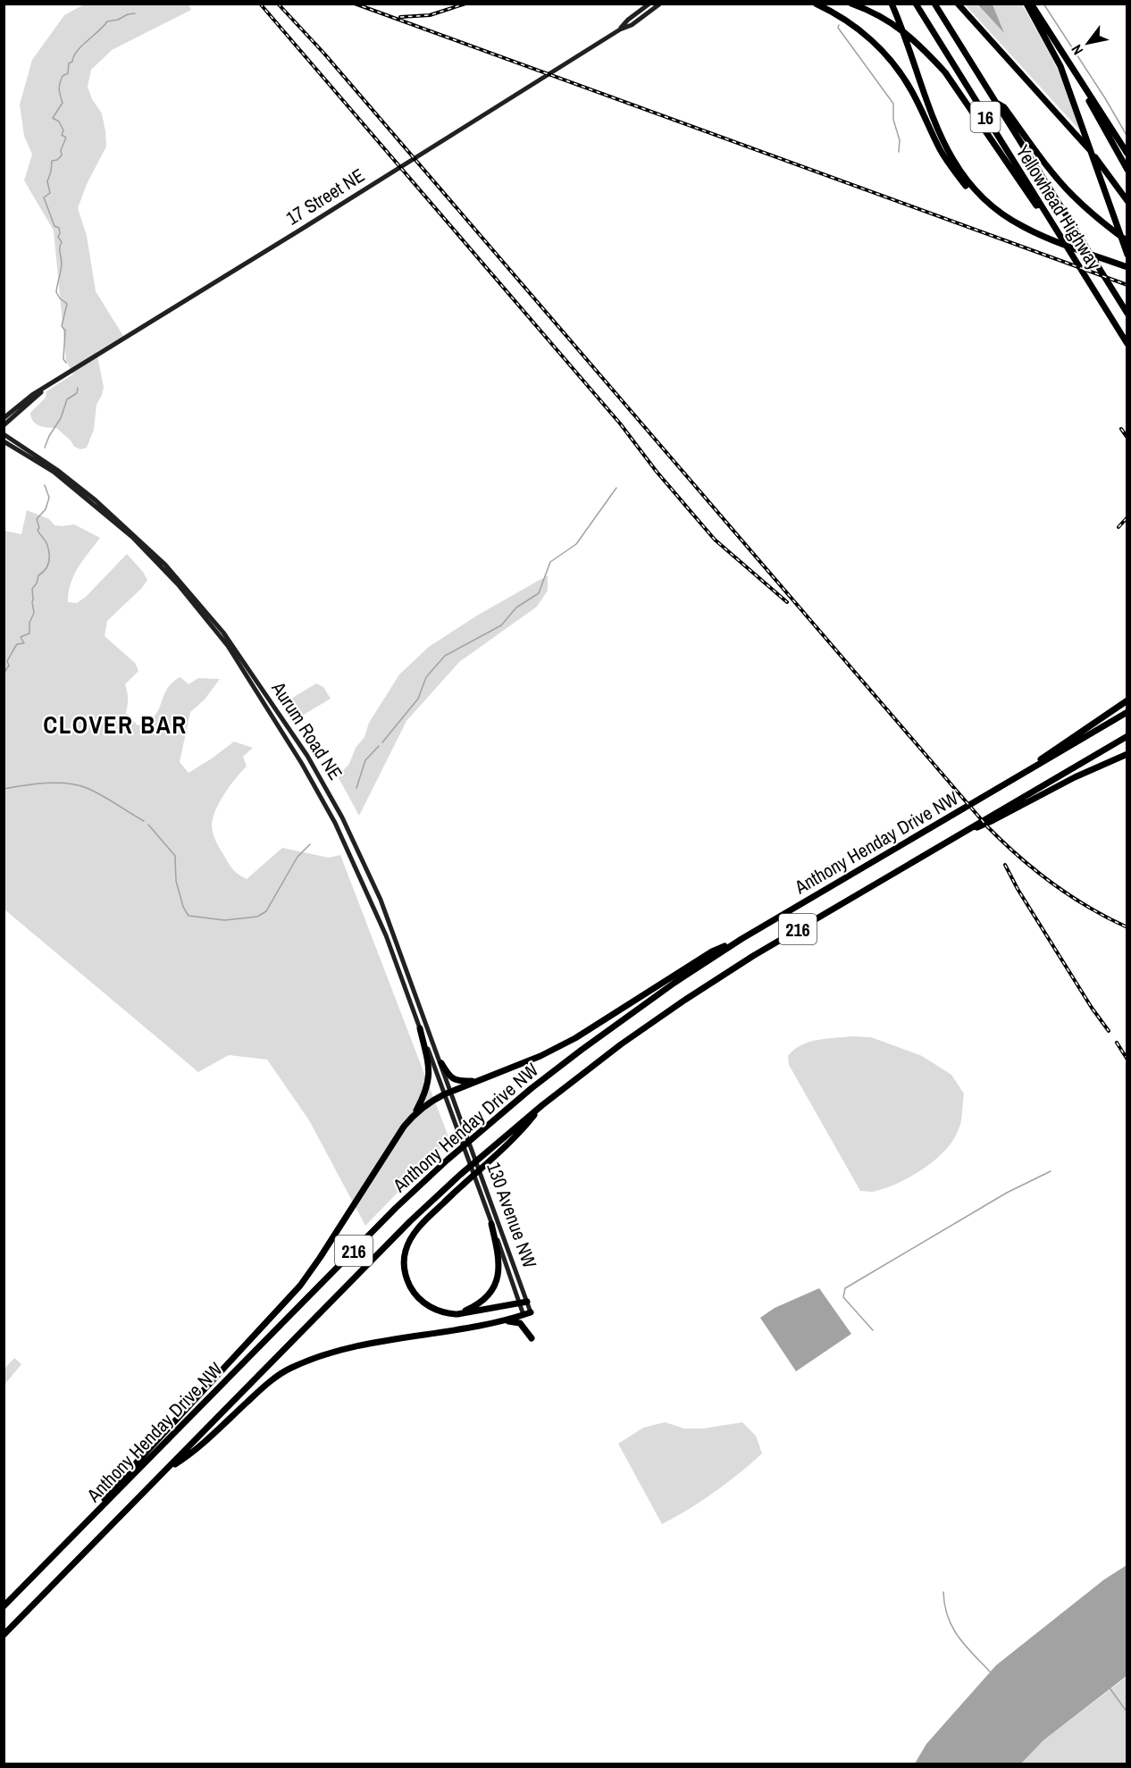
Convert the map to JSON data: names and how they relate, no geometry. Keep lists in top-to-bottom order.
{
  "streets": {
    "highway": [
      "16",
      "Yellowhead Highway",
      "Anthony Henday Drive NW",
      "216"
    ],
    "main road": ["17 Street NE", "Aurum Road NE", "130 Avenue NW"]
  },
  "crossings": [
    ["Aurum Road NE", "130 Avenue NW"],
    ["Anthony Henday Drive NW", "216"]
  ],
  "districts": ["CLOVER BAR"],
  "north": "bottom left"
}
